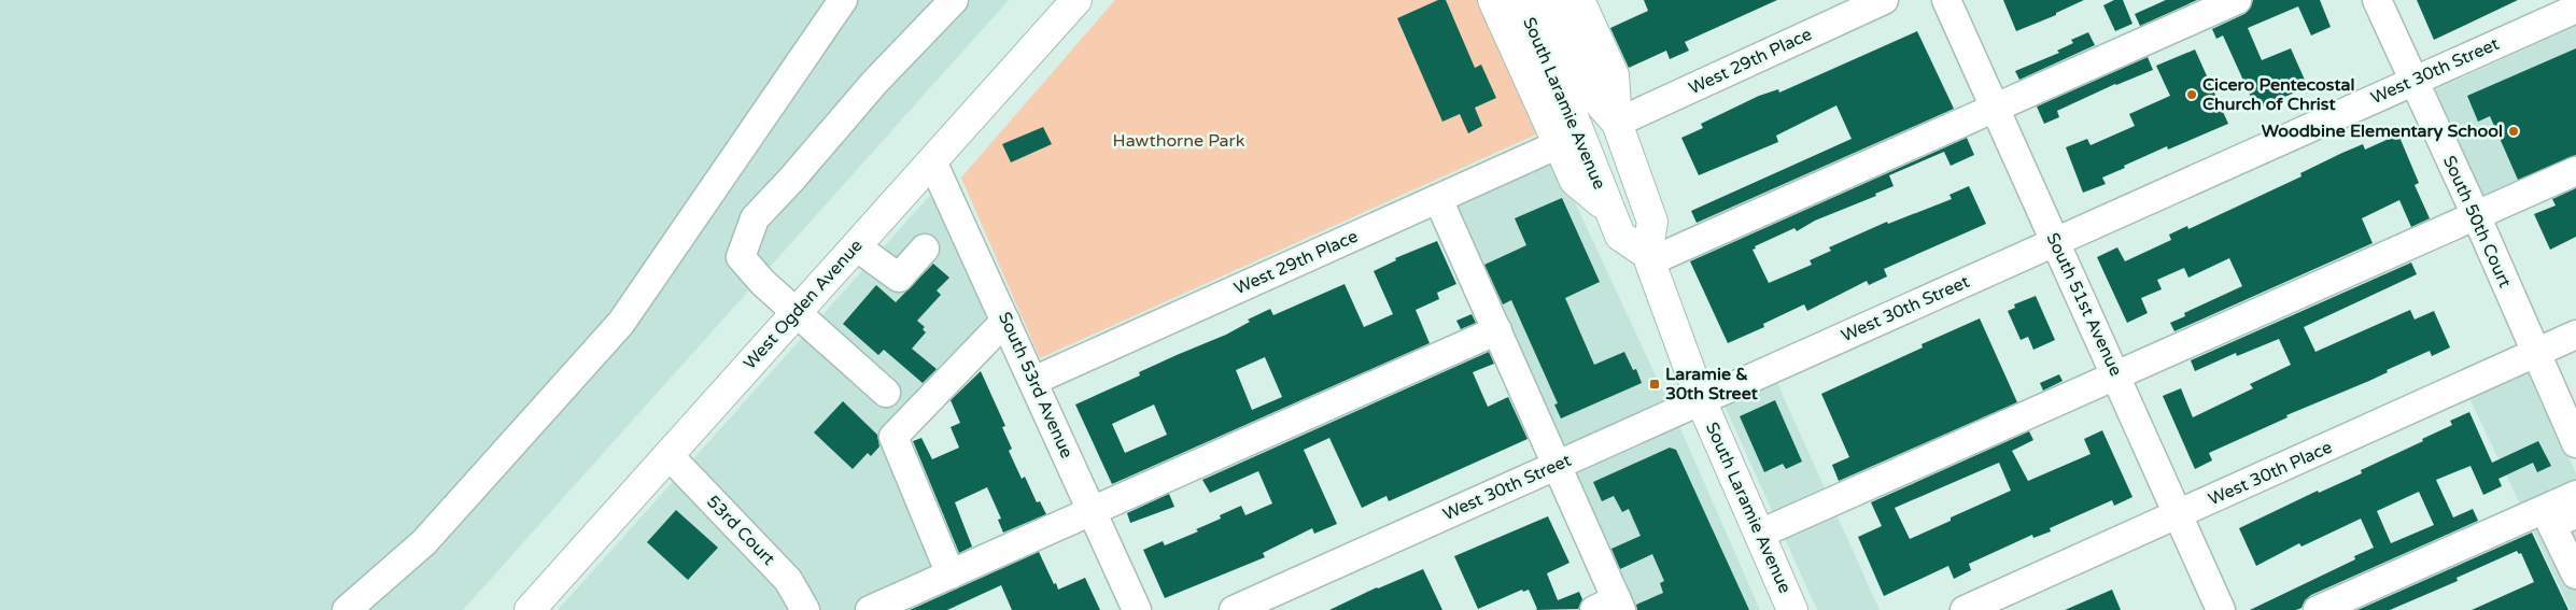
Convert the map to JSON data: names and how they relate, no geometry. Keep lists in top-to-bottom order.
{
  "streets": {
    "main road": ["South Laramie Avenue", "West Ogden Avenue"],
    "street": [
      "West 29th Place",
      "West 30th Street",
      "South 50th Court",
      "South 51st Avenue",
      "South 53rd Avenue",
      "West 30th Place",
      "53rd Court"
    ]
  },
  "crossings": [
    ["West 29th Place", "South Laramie Avenue"],
    ["West 29th Place", "South 53rd Avenue"],
    ["West 30th Street", "South Laramie Avenue"],
    ["West 30th Street", "South 50th Court"],
    ["West 30th Street", "South 51st Avenue"],
    ["South 50th Court", "West 30th Place"],
    ["West Ogden Avenue", "South 53rd Avenue"],
    ["West Ogden Avenue", "53rd Court"],
    ["South 51st Avenue", "West 30th Place"]
  ],
  "parks": ["Hawthorne Park"],
  "places": {
    "other": ["Cicero Pentecostal Church of Christ", "Woodbine Elementary School"],
    "transit": ["Laramie & 30th Street"]
  }
}
